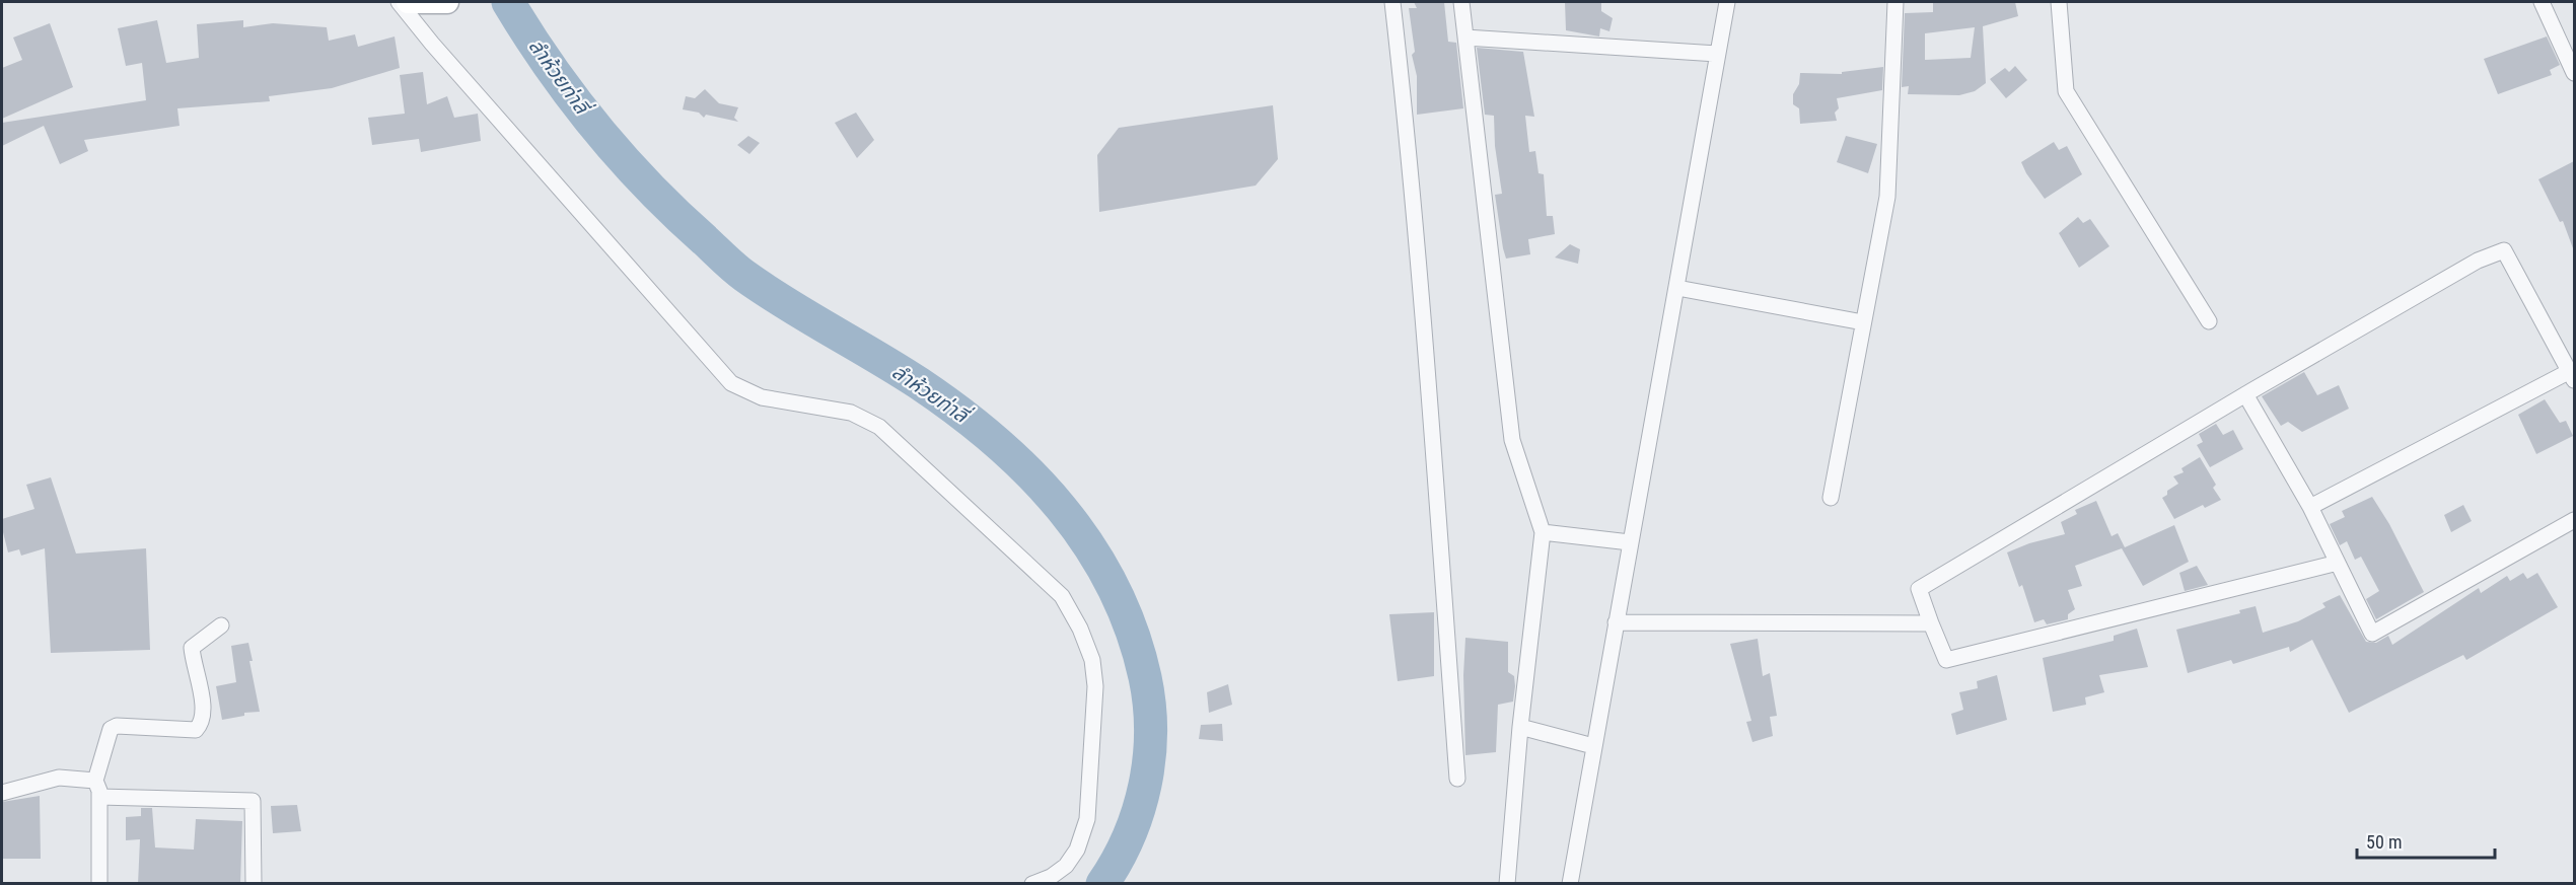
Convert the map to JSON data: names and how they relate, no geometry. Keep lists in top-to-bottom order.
{
  "water": ["ลำห้วยท่าลี่"],
  "scale_bar": "50 m"
}
